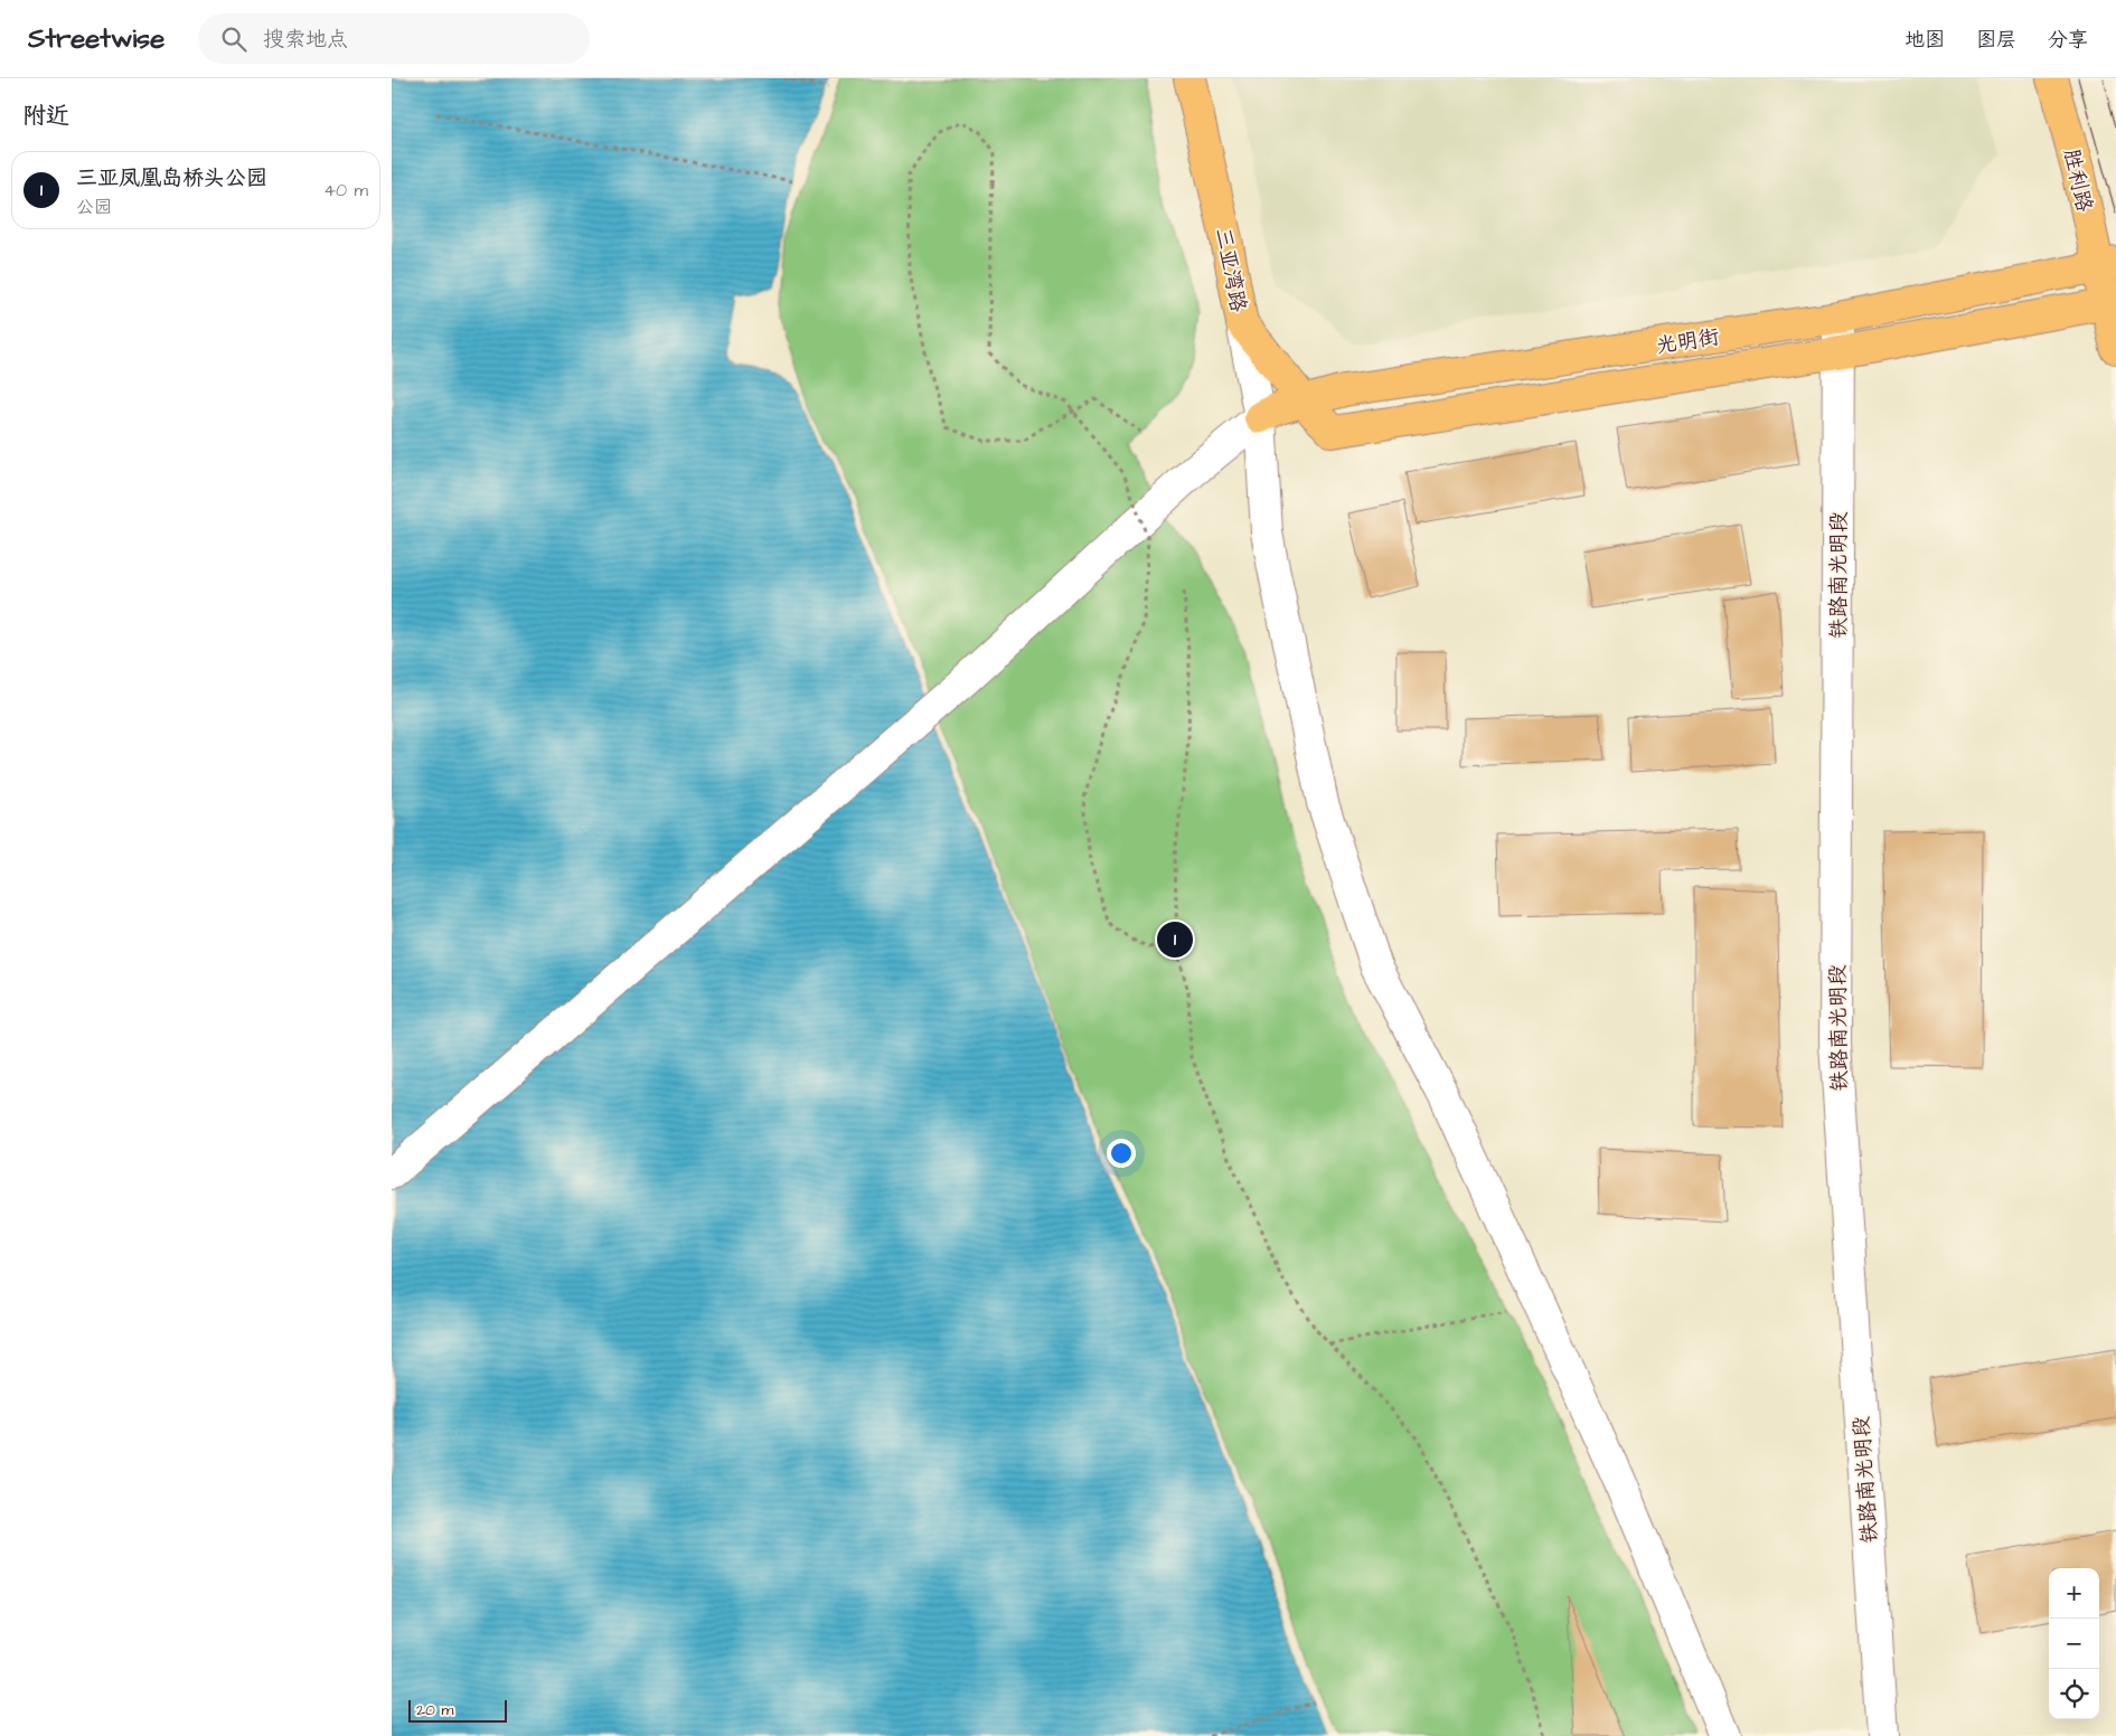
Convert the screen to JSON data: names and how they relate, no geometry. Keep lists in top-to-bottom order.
{
  "streets": {
    "main road": ["胜利路", "三亚湾路", "光明街"],
    "street": ["铁路南光明段"]
  },
  "crossings": [
    ["胜利路", "光明街"],
    ["三亚湾路", "光明街"],
    ["光明街", "铁路南光明段"]
  ],
  "scale_bar": "20 m",
  "page": {
    "header": "Streetwise",
    "search": "搜索地点",
    "nav": ["地图", "图层", "分享"],
    "heading": "附近",
    "list": [
      {
        "mark": "1",
        "name": "三亚凤凰岛桥头公园",
        "note": "公园",
        "value": "40 m"
      }
    ],
    "pins": "1",
    "map_buttons": ["+", "−"],
    "scale": "20 m"
  }
}
